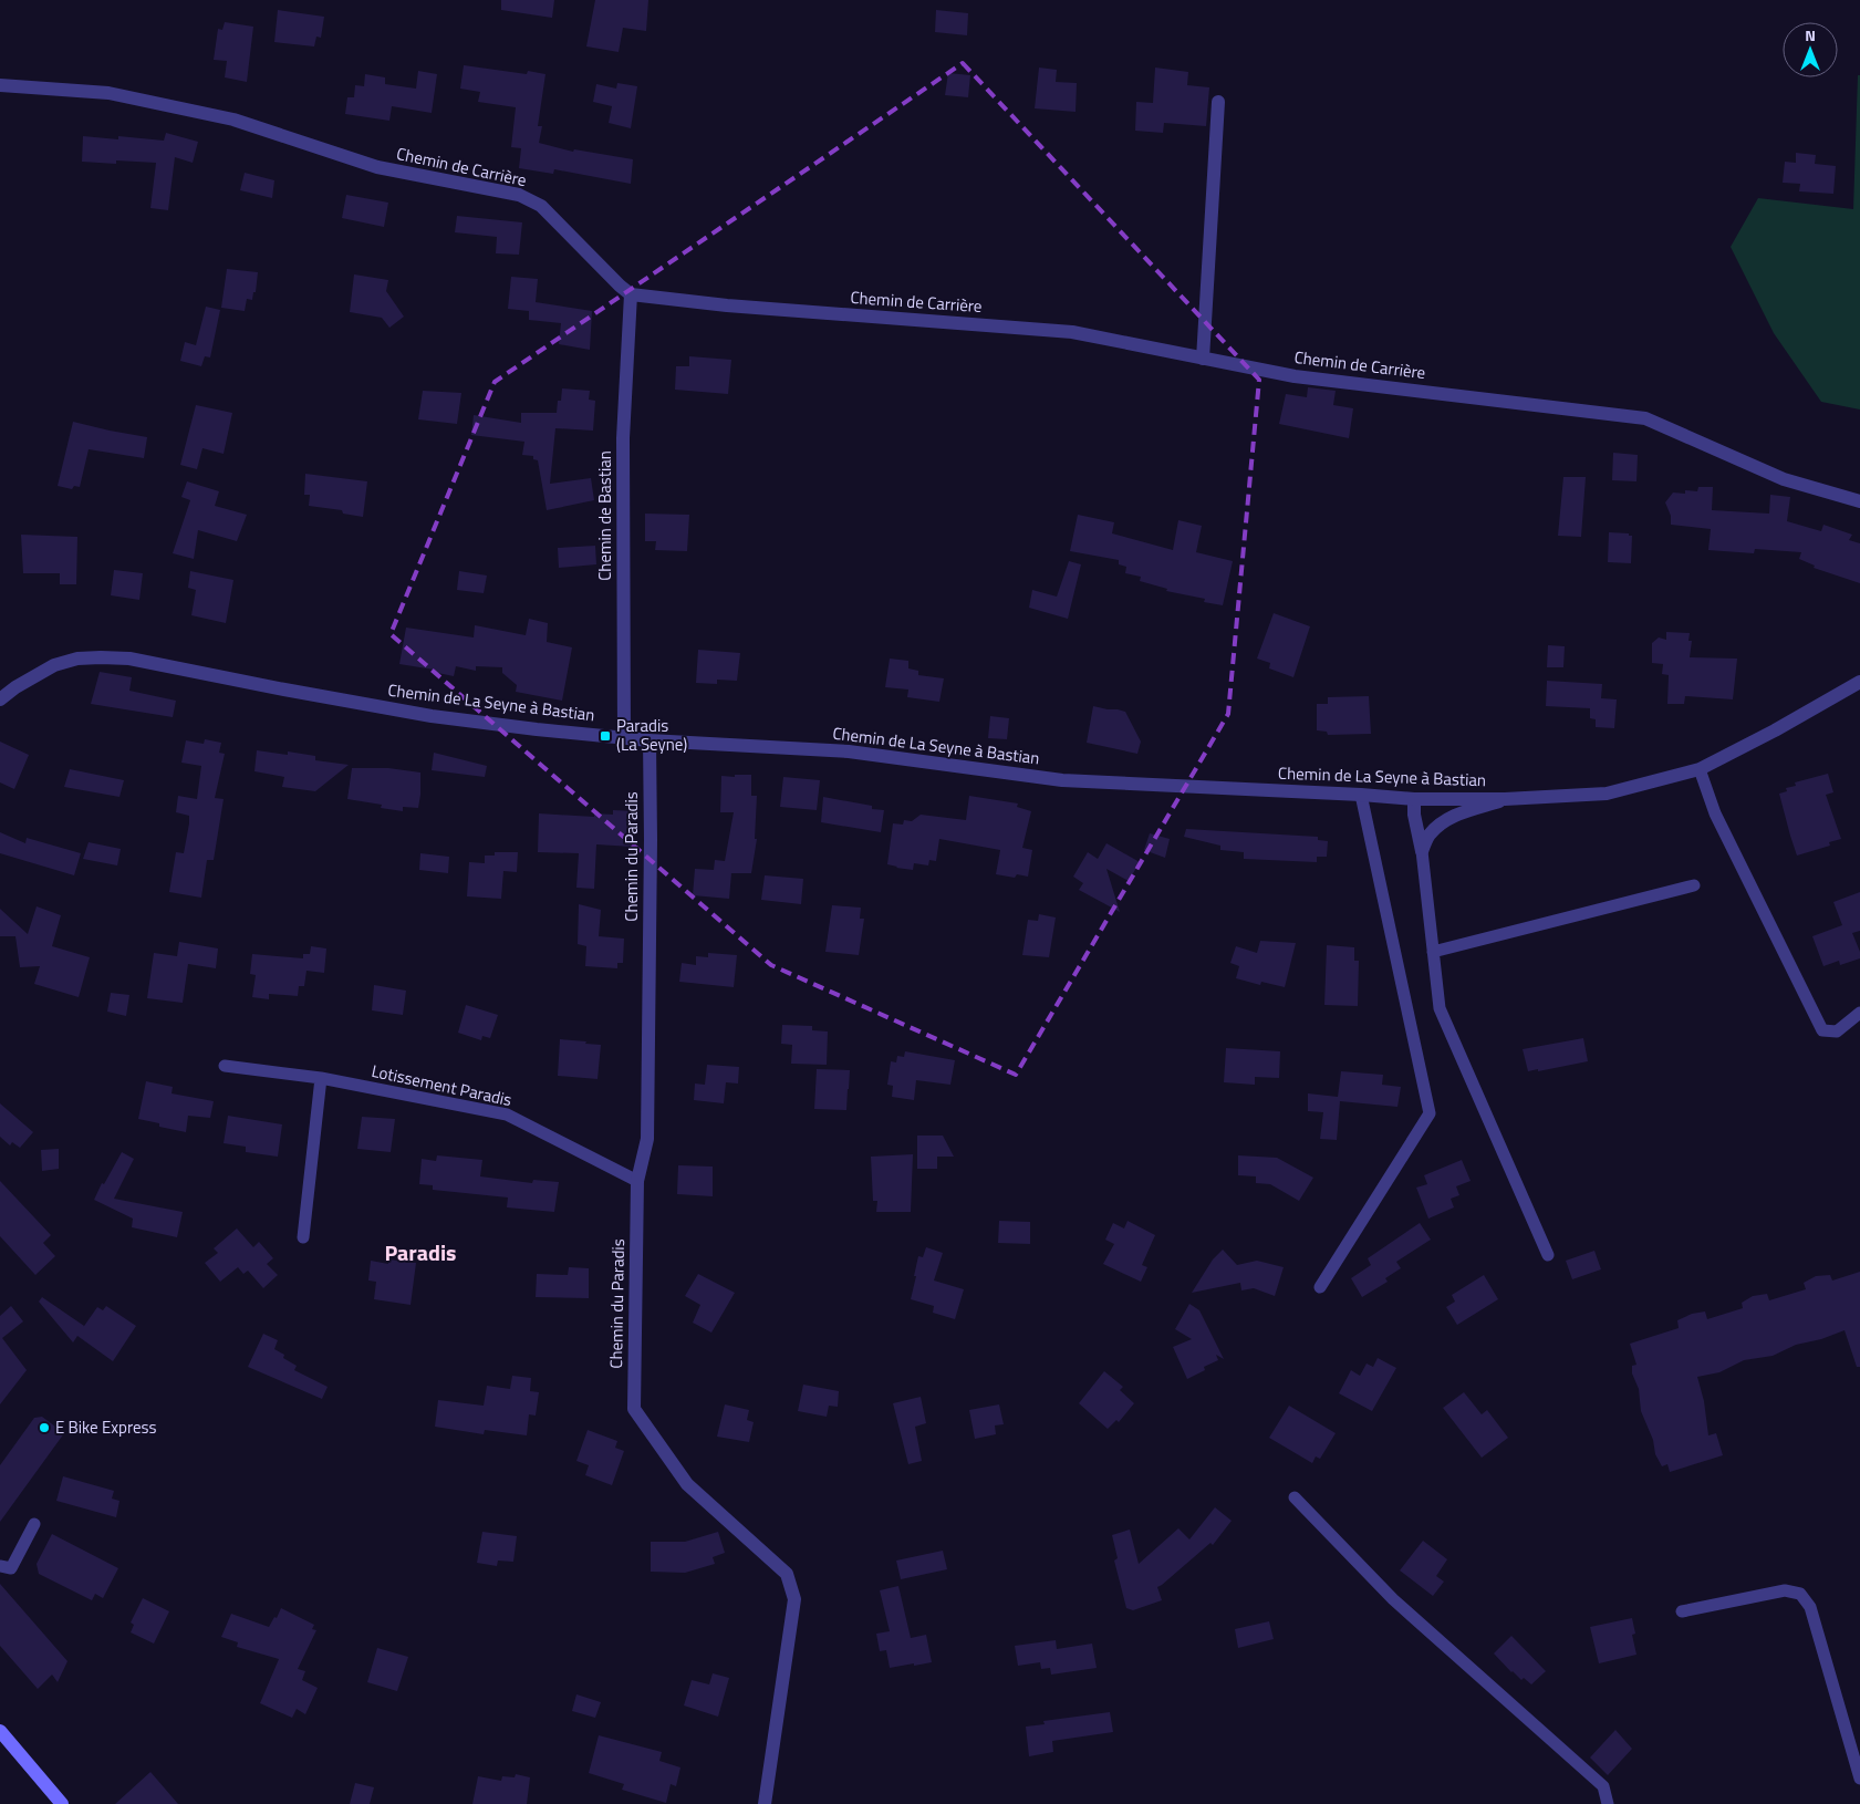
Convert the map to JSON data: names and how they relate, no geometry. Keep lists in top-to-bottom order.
{
  "streets": {
    "street": [
      "Chemin de Carrière",
      "Chemin de Bastian",
      "Chemin de La Seyne à Bastian",
      "Chemin du Paradis"
    ],
    "lane": ["Lotissement Paradis"]
  },
  "crossings": [
    ["Chemin de Carrière", "Chemin de Bastian"],
    ["Chemin de Bastian", "Chemin de La Seyne à Bastian"],
    ["Chemin de La Seyne à Bastian", "Chemin du Paradis"],
    ["Chemin du Paradis", "Lotissement Paradis"]
  ],
  "districts": ["Paradis"],
  "places": {
    "transit": ["Paradis (La Seyne)"],
    "other": ["E Bike Express"]
  },
  "north": "top"
}
